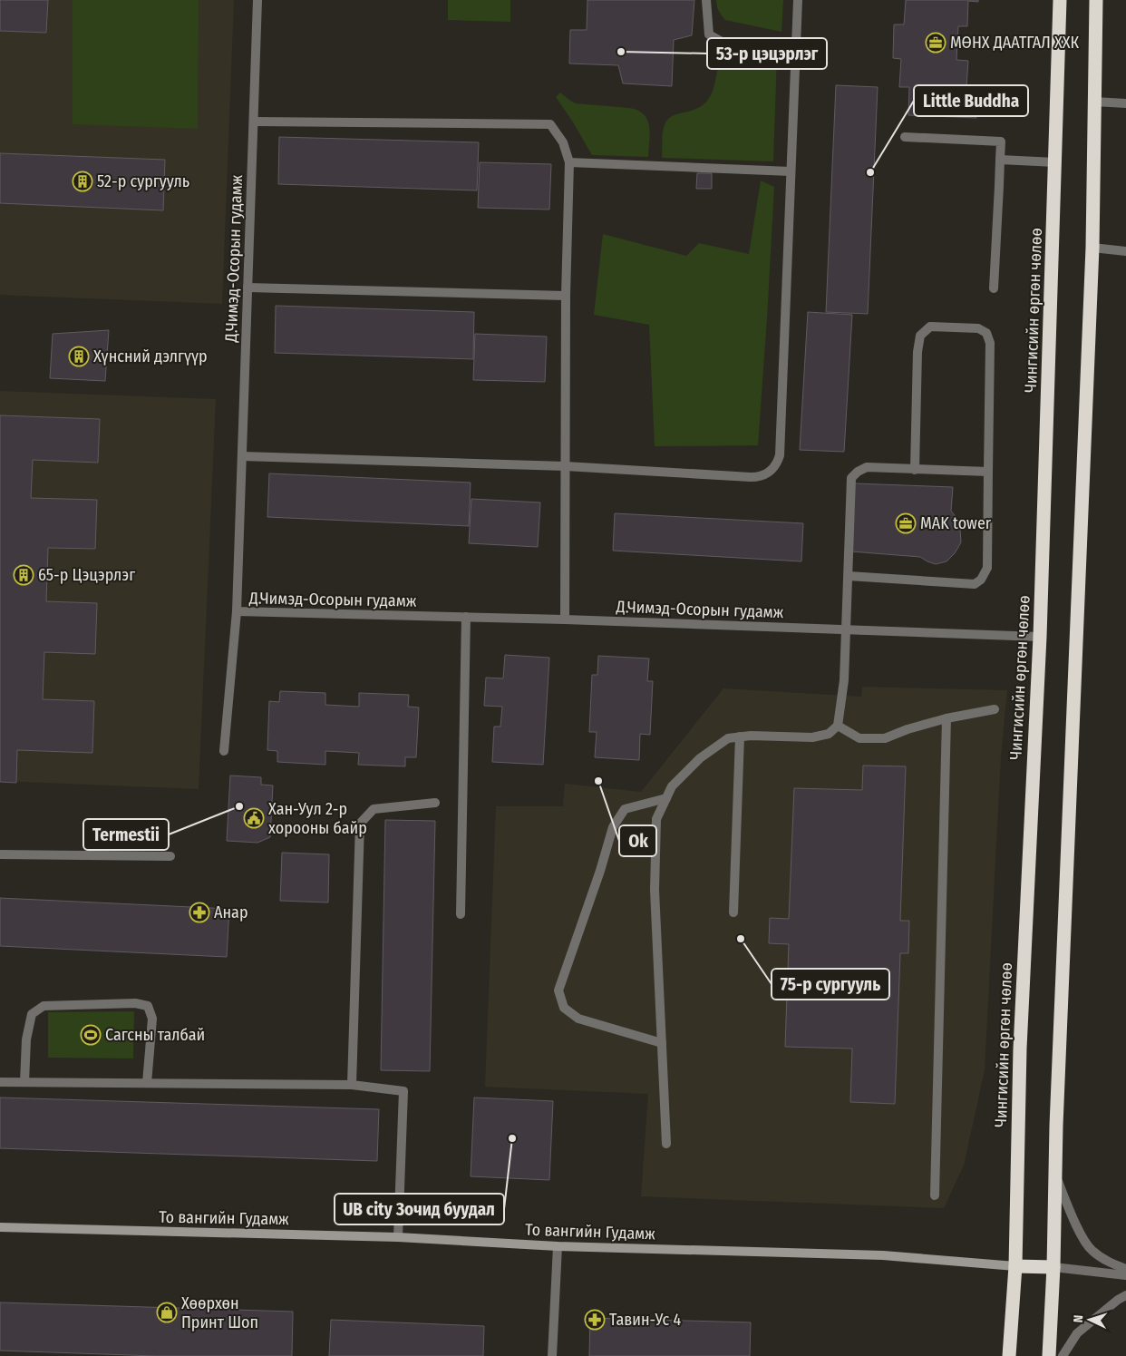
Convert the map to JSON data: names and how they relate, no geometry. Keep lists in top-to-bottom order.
{
  "streets": {
    "highway": ["Чингисийн өргөн чөлөө"],
    "street": ["Д.Чимэд-Осорын гудамж", "То вангийн Гудамж"]
  },
  "crossings": [
    ["Д.Чимэд-Осорын гудамж", "Чингисийн өргөн чөлөө"],
    ["Чингисийн өргөн чөлөө", "То вангийн Гудамж"]
  ],
  "places": {
    "office": ["МӨНХ ДААТГАЛ ХХК", "MAK tower"],
    "other": [
      "53-р цэцэрлэг",
      "Little Buddha",
      "Ok",
      "Termestii",
      "75-р сургууль",
      "UB city Зочид буудал"
    ],
    "building": ["52-р сургууль", "Хүнсний дэлгүүр", "65-р Цэцэрлэг"],
    "public building": ["Хан-Уул 2-р хорооны байр"],
    "pharmacy": ["Анар", "Тавин-Ус 4"],
    "sports": ["Сагсны талбай"],
    "shop": ["Хөөрхөн Принт Шоп"]
  },
  "north": "left"
}
